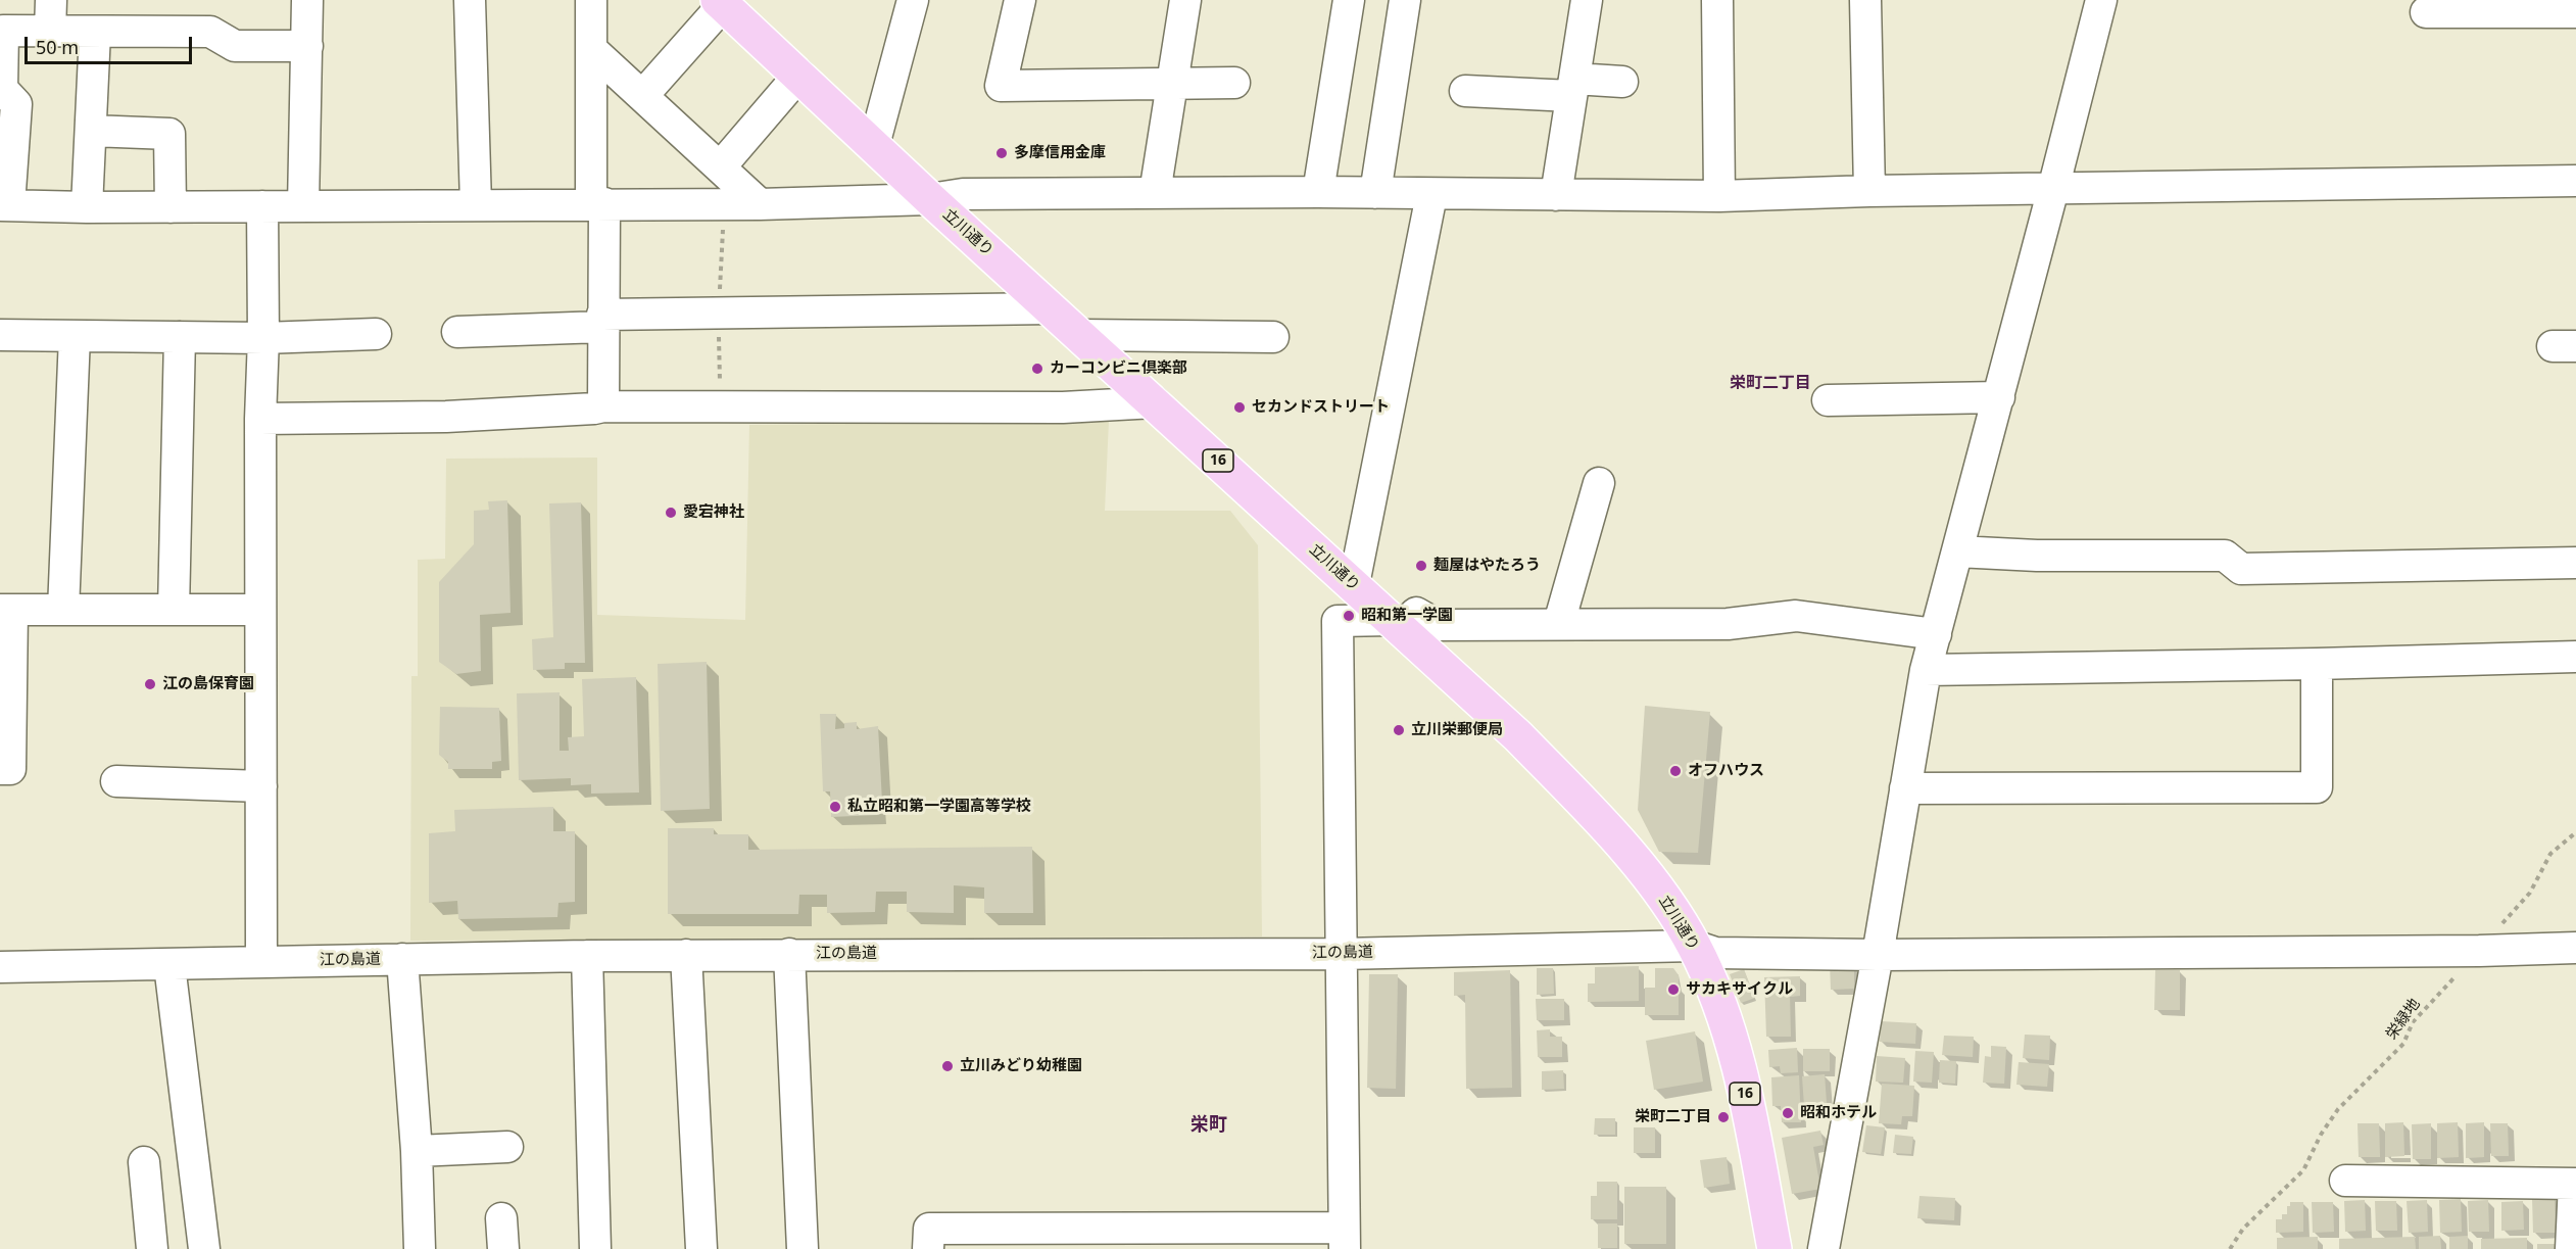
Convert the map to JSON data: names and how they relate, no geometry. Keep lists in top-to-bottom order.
{
  "streets": {
    "main road": ["立川通り", "16"],
    "street": ["江の島道"],
    "path": ["栄緑地"]
  },
  "crossings": [
    ["立川通り", "江の島道"],
    ["江の島道", "栄緑地"]
  ],
  "districts": ["栄町二丁目", "栄町"],
  "places": [
    "多摩信用金庫",
    "カーコンビニ倶楽部",
    "セカンドストリート",
    "愛宕神社",
    "麺屋はやたろう",
    "昭和第一学園",
    "江の島保育園",
    "立川栄郵便局",
    "オフハウス",
    "私立昭和第一学園高等学校",
    "サカキサイクル",
    "立川みどり幼稚園",
    "昭和ホテル",
    "栄町二丁目"
  ],
  "scale_bar": "50 m"
}
